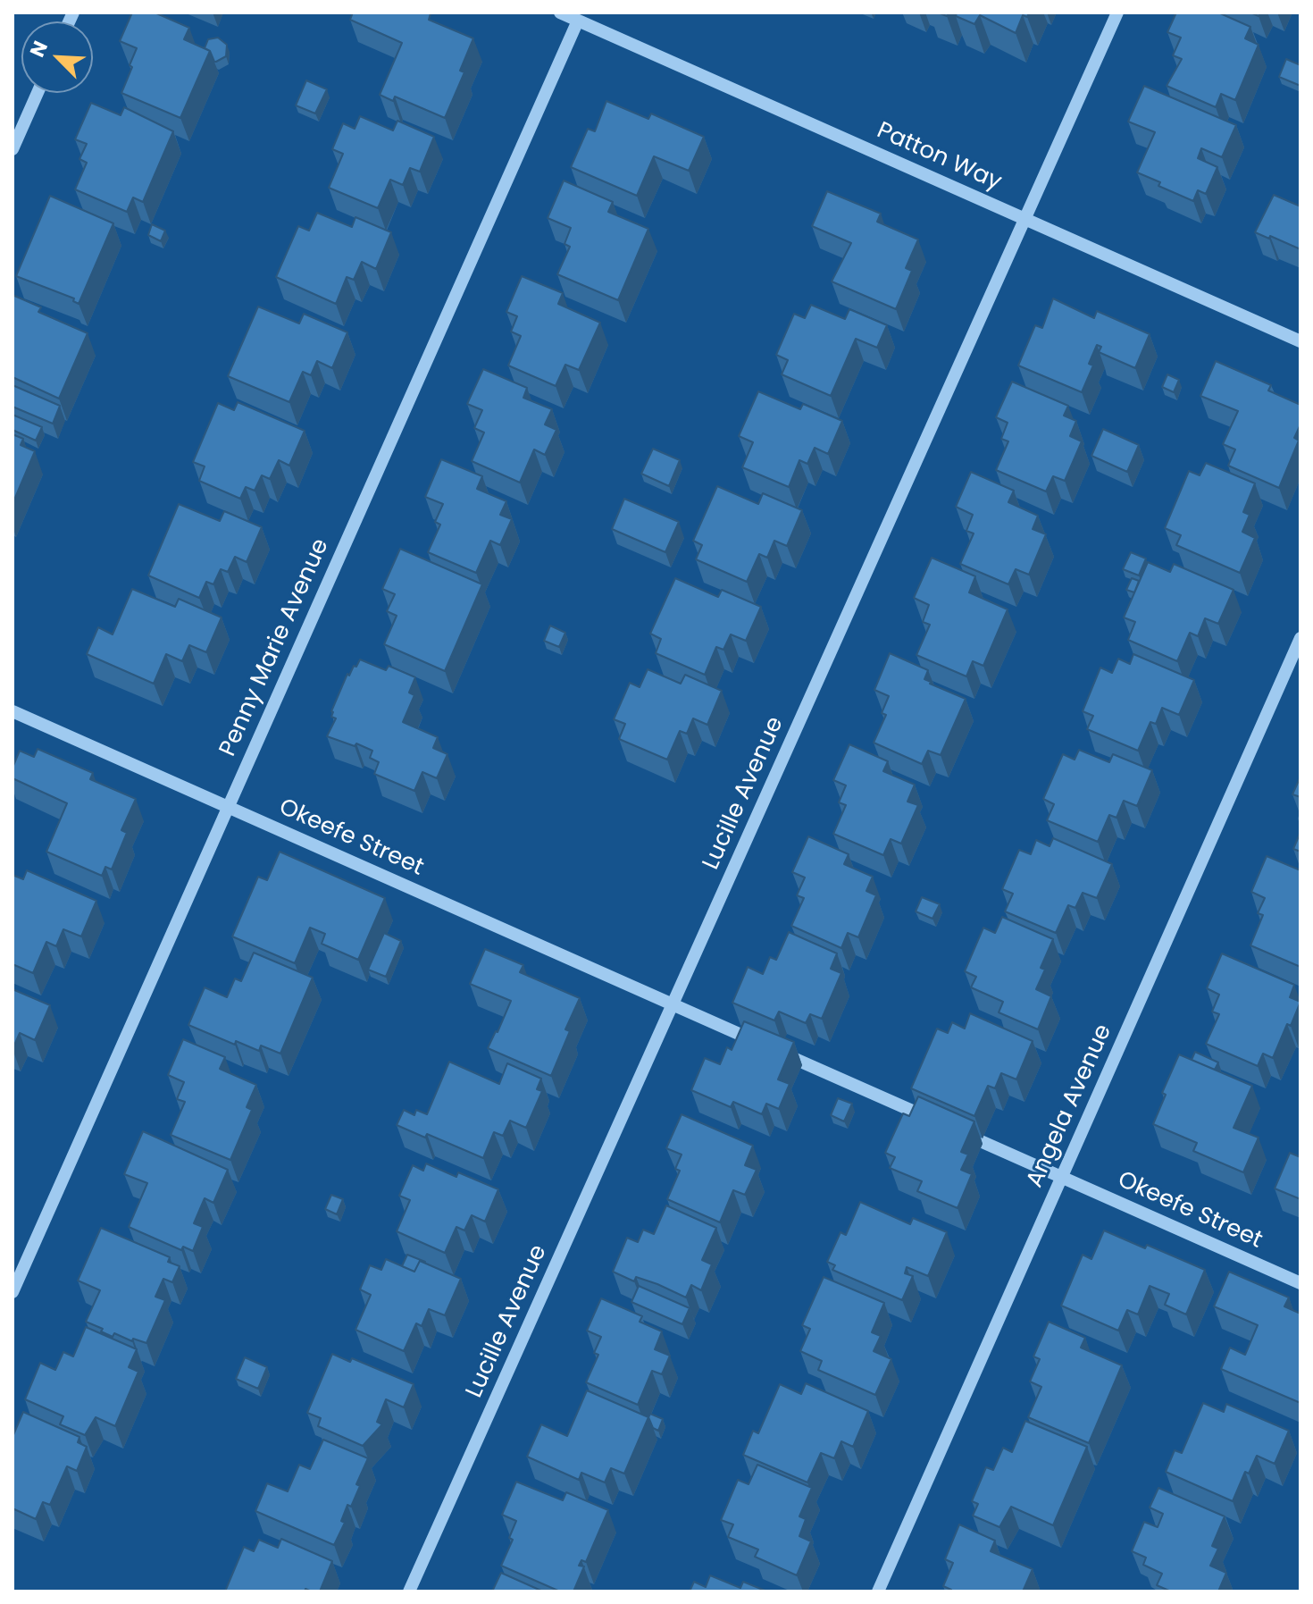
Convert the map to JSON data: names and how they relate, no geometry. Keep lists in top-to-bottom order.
{
  "streets": {
    "street": [
      "Patton Way",
      "Penny Marie Avenue",
      "Lucille Avenue",
      "Okeefe Street",
      "Angela Avenue"
    ]
  },
  "crossings": [
    ["Patton Way", "Penny Marie Avenue"],
    ["Patton Way", "Lucille Avenue"],
    ["Penny Marie Avenue", "Okeefe Street"],
    ["Lucille Avenue", "Okeefe Street"],
    ["Okeefe Street", "Angela Avenue"]
  ],
  "north": "top left"
}
